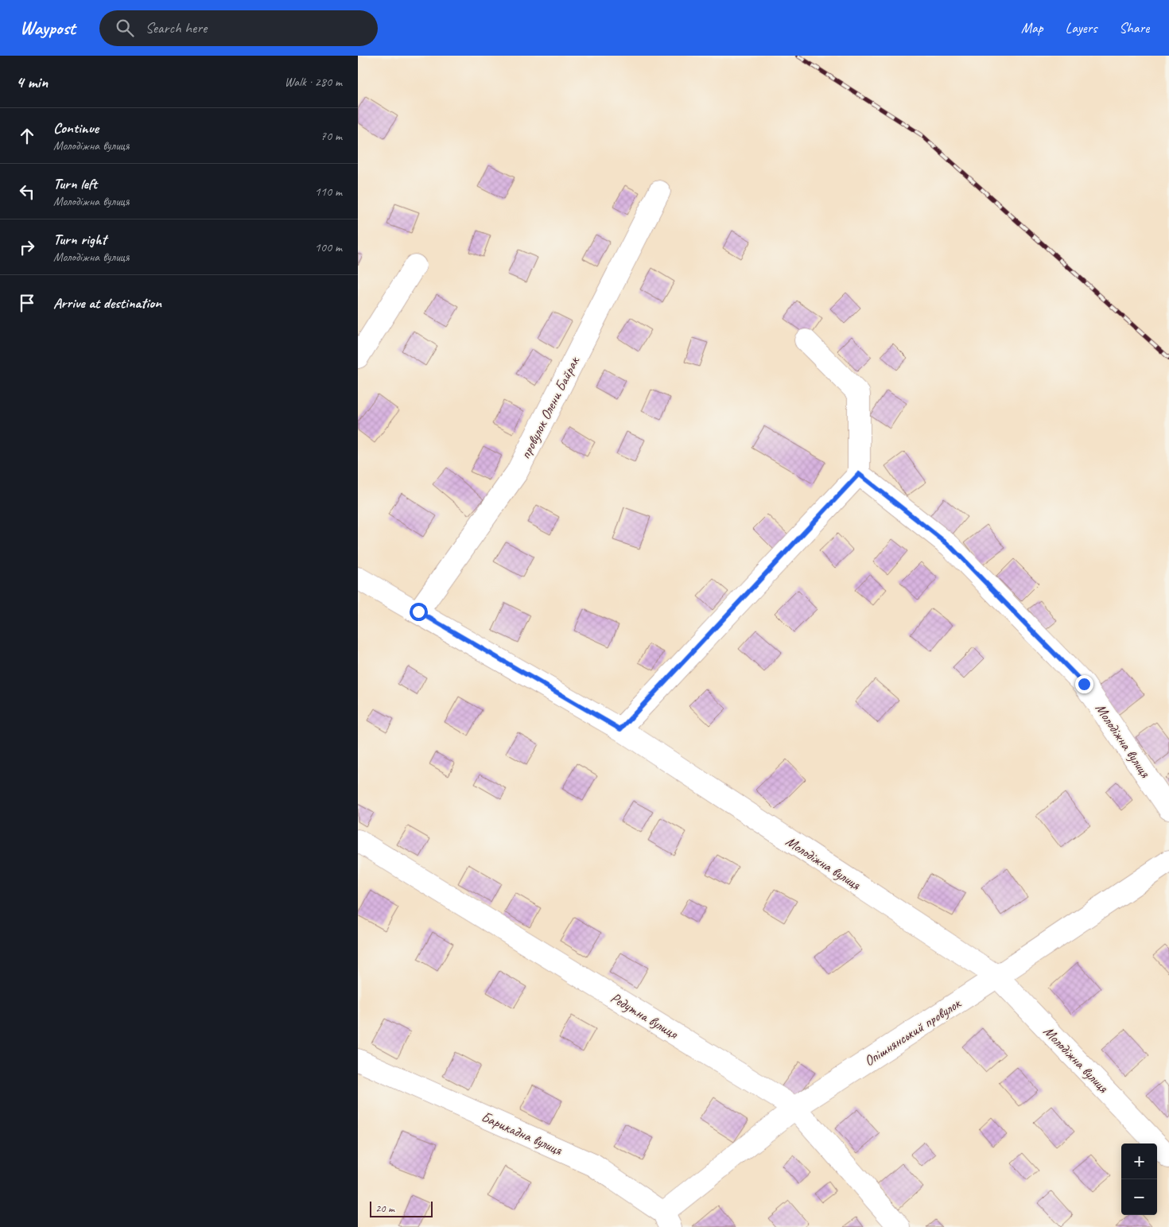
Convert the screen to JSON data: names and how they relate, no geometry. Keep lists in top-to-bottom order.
{
  "streets": {
    "street": [
      "провулок Олени Байрак",
      "Молодіжна вулиця",
      "Редутна вулиця",
      "Опішнянський провулок",
      "Барикадна вулиця"
    ]
  },
  "crossings": [
    ["провулок Олени Байрак", "Молодіжна вулиця"],
    ["Молодіжна вулиця", "Опішнянський провулок"],
    ["Редутна вулиця", "Опішнянський провулок"],
    ["Опішнянський провулок", "Барикадна вулиця"]
  ],
  "scale_bar": "20 m",
  "page": {
    "header": "Waypost",
    "search": "Search here",
    "nav": ["Map", "Layers", "Share"],
    "heading": ["4 min", "Walk · 280 m"],
    "list": [
      ["Continue", "Молодіжна вулиця", "70 m"],
      ["Turn left", "Молодіжна вулиця", "110 m"],
      ["Turn right", "Молодіжна вулиця", "100 m"],
      "Arrive at destination"
    ],
    "map_buttons": ["+", "−"],
    "scale": "20 m"
  }
}
